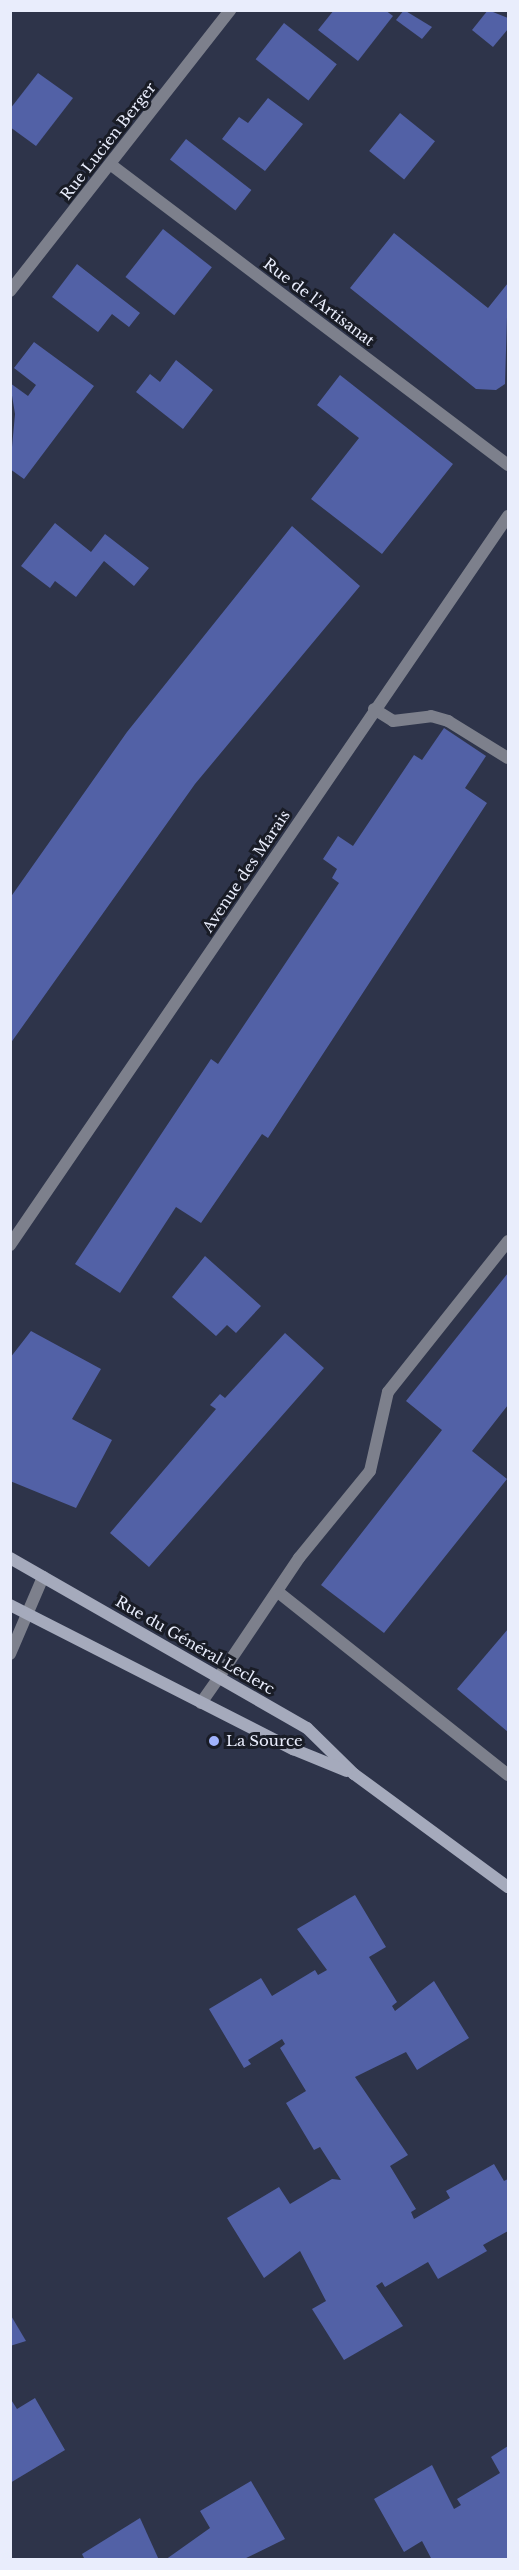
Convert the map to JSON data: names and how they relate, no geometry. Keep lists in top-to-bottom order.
{
  "streets": {
    "main road": ["Rue du Général Leclerc"],
    "street": ["Rue Lucien Berger", "Rue de l'Artisanat", "Avenue des Marais"]
  },
  "crossings": [
    ["Rue Lucien Berger", "Rue de l'Artisanat"]
  ],
  "places": ["La Source"]
}
